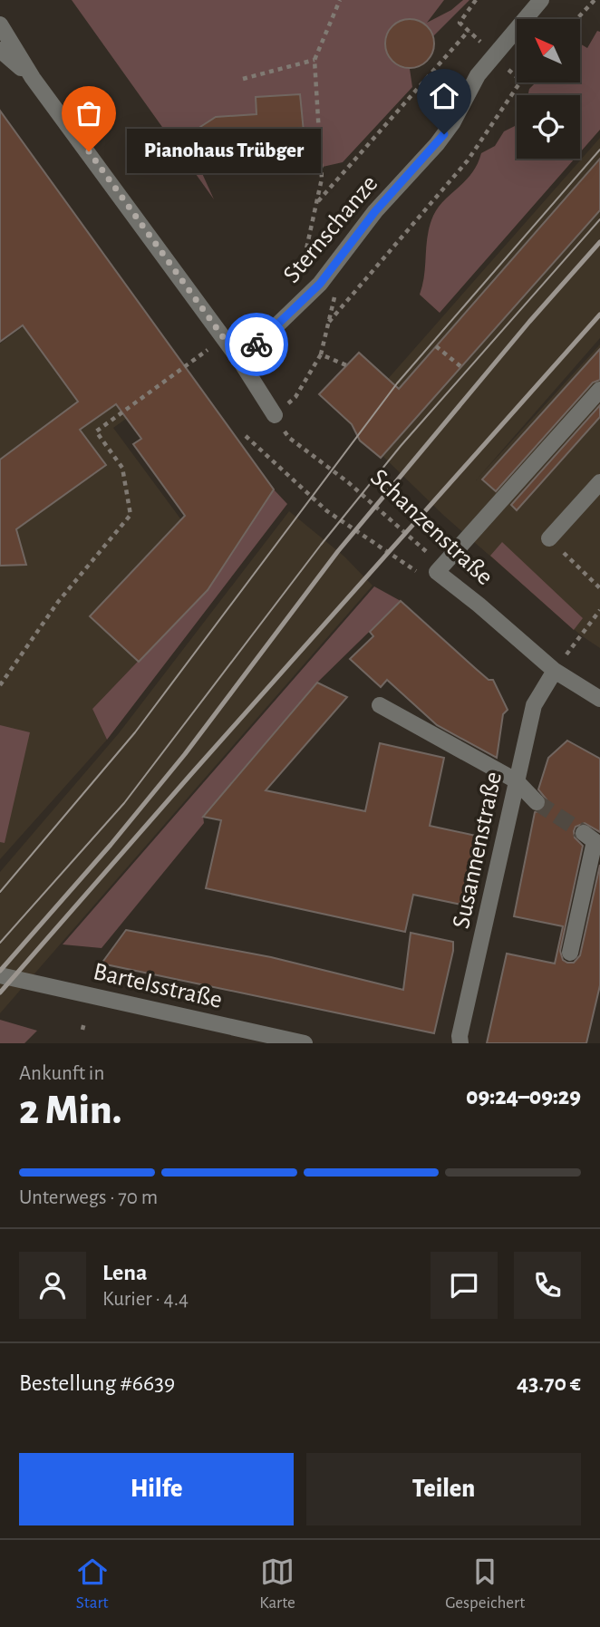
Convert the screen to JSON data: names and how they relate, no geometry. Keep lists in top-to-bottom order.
{
  "streets": {
    "street": [
      "Sternschanze",
      "Schanzenstraße",
      "Susannenstraße",
      "Bartelsstraße"
    ]
  },
  "crossings": [
    ["Schanzenstraße", "Susannenstraße"]
  ],
  "places": ["Pianohaus Trübger"],
  "north": "top left",
  "page": {
    "bubble": "Pianohaus Trübger",
    "heading": ["2 Min.", "Ankunft in", "09:24–09:29"],
    "panel": [
      "Lena",
      "Kurier · 4.4",
      "Bestellung #6639",
      "43.70 €"
    ],
    "bar": "Unterwegs · 70 m",
    "buttons": ["Hilfe", "Teilen"],
    "tabs": ["Start", "Karte", "Gespeichert"]
  }
}
